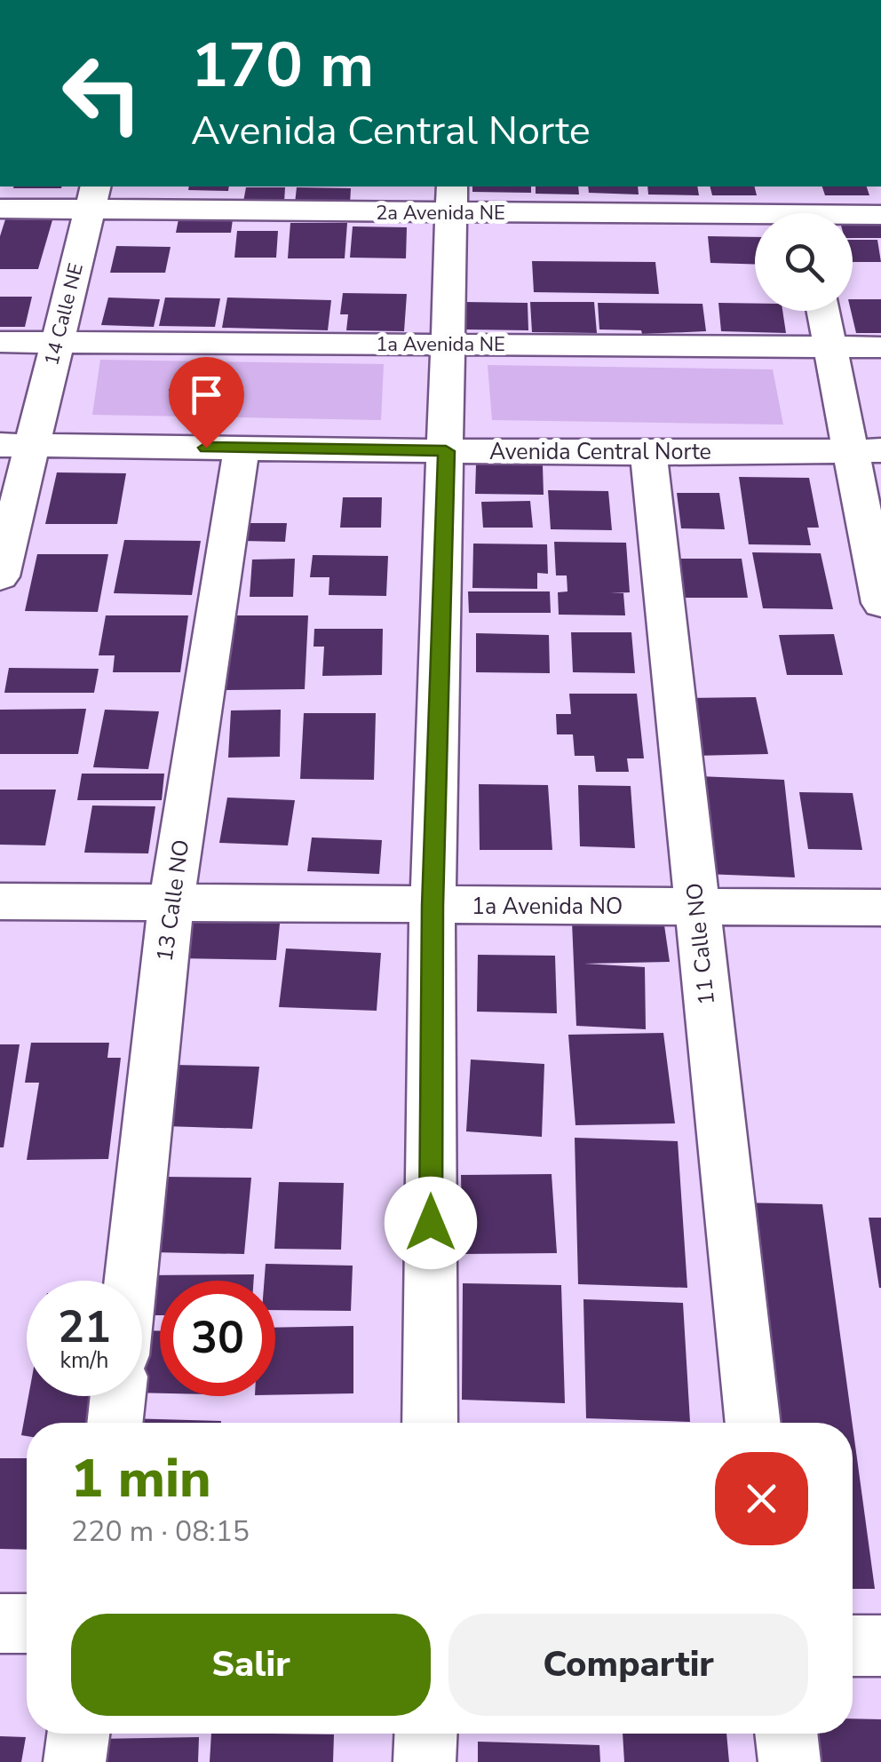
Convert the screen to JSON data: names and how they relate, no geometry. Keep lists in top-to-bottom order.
{
  "streets": {
    "street": [
      "2a Avenida NE",
      "14 Calle NE",
      "1a Avenida NE",
      "Avenida Central Norte",
      "13 Calle NO",
      "1a Avenida NO",
      "11 Calle NO"
    ]
  },
  "crossings": [
    ["2a Avenida NE", "14 Calle NE"],
    ["14 Calle NE", "1a Avenida NE"],
    ["14 Calle NE", "Avenida Central Norte"],
    ["Avenida Central Norte", "13 Calle NO"],
    ["Avenida Central Norte", "11 Calle NO"],
    ["13 Calle NO", "1a Avenida NO"],
    ["1a Avenida NO", "11 Calle NO"]
  ],
  "page": {
    "turn": ["170 m", "Avenida Central Norte"],
    "speed": "21 km/h",
    "limit": "30",
    "heading": ["1 min", "220 m · 08:15"],
    "buttons": ["Salir", "Compartir"]
  }
}
